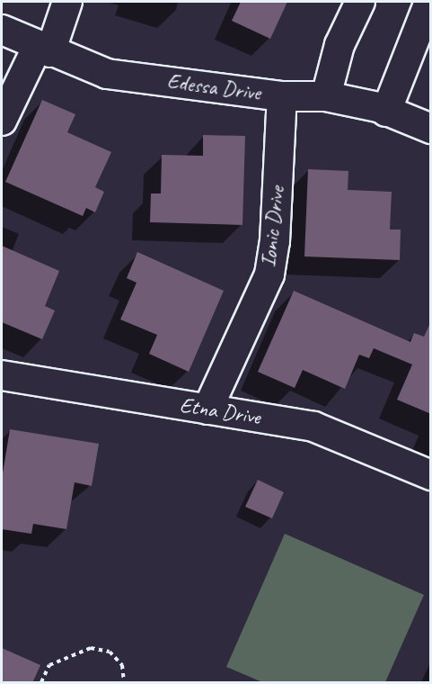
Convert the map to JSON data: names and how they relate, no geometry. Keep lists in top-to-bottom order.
{
  "streets": {
    "street": ["Edessa Drive", "Ionic Drive", "Etna Drive"]
  },
  "crossings": [
    ["Edessa Drive", "Ionic Drive"],
    ["Ionic Drive", "Etna Drive"]
  ]
}
